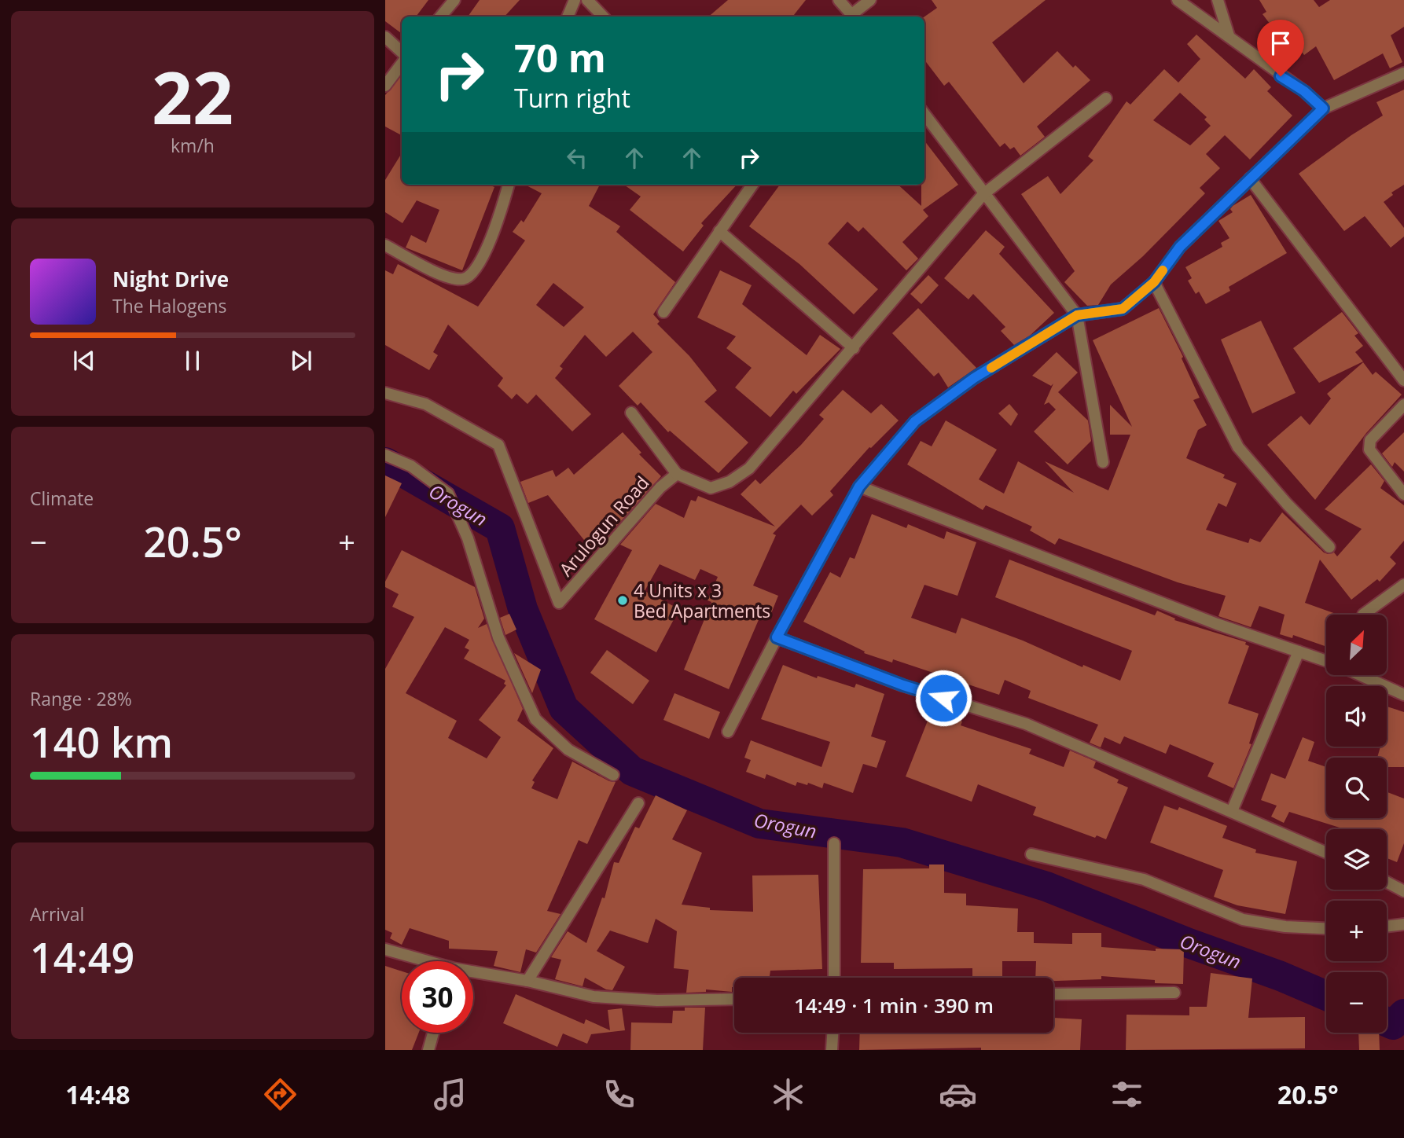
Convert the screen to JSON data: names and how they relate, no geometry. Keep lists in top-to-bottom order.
{
  "streets": {
    "street": ["Arulogun Road"]
  },
  "water": ["Orogun"],
  "places": ["4 Units x 3 Bed Apartments"],
  "north": "top right",
  "page": {
    "tile": [
      ["22", "km/h"],
      "Climate",
      ["Range · 28%", "140 km"],
      ["Arrival", "14:49"]
    ],
    "turn": ["70 m", "Turn right"],
    "song": ["Night Drive", "The Halogens"],
    "heat": ["−", "20.5°", "+"],
    "map_buttons": ["+", "−"],
    "limit": "30",
    "trip": "14:49 · 1 min · 390 m",
    "tabs": ["14:48", "20.5°"]
  }
}
